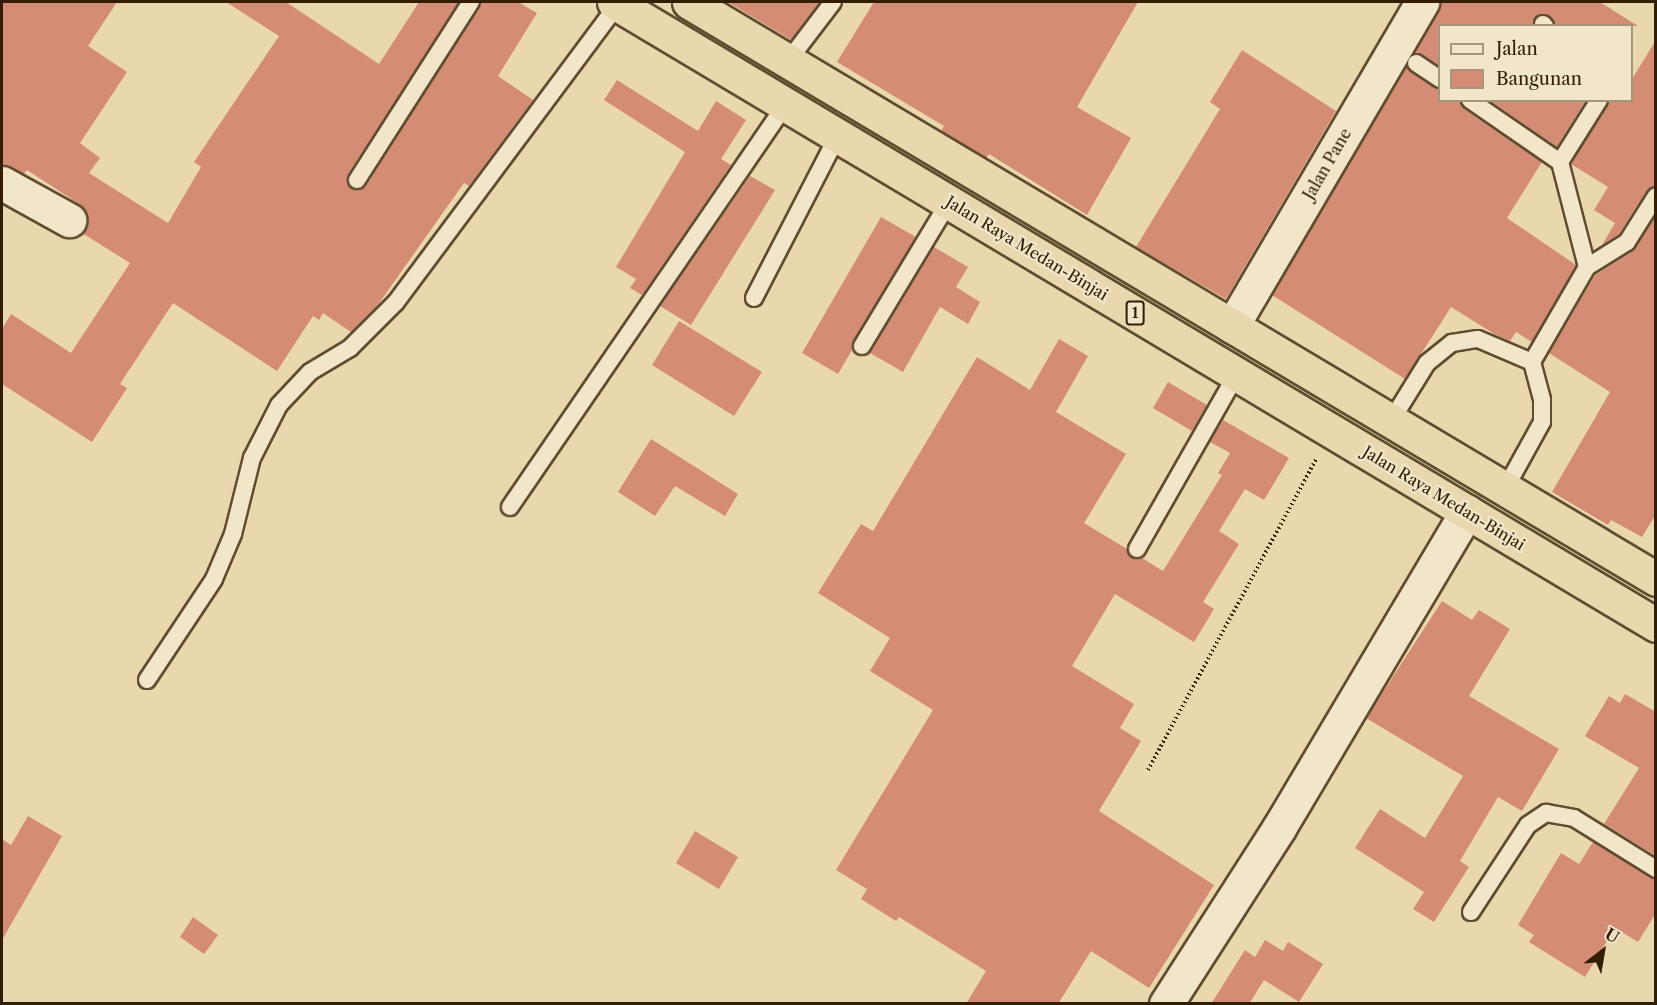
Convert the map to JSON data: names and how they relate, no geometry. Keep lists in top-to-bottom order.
{
  "streets": {
    "highway": ["Jalan Raya Medan-Binjai", "1"],
    "street": ["Jalan Pane"]
  },
  "crossings": [
    ["Jalan Pane", "1"]
  ],
  "legend": ["Jalan", "Bangunan"],
  "north": "top right"
}
